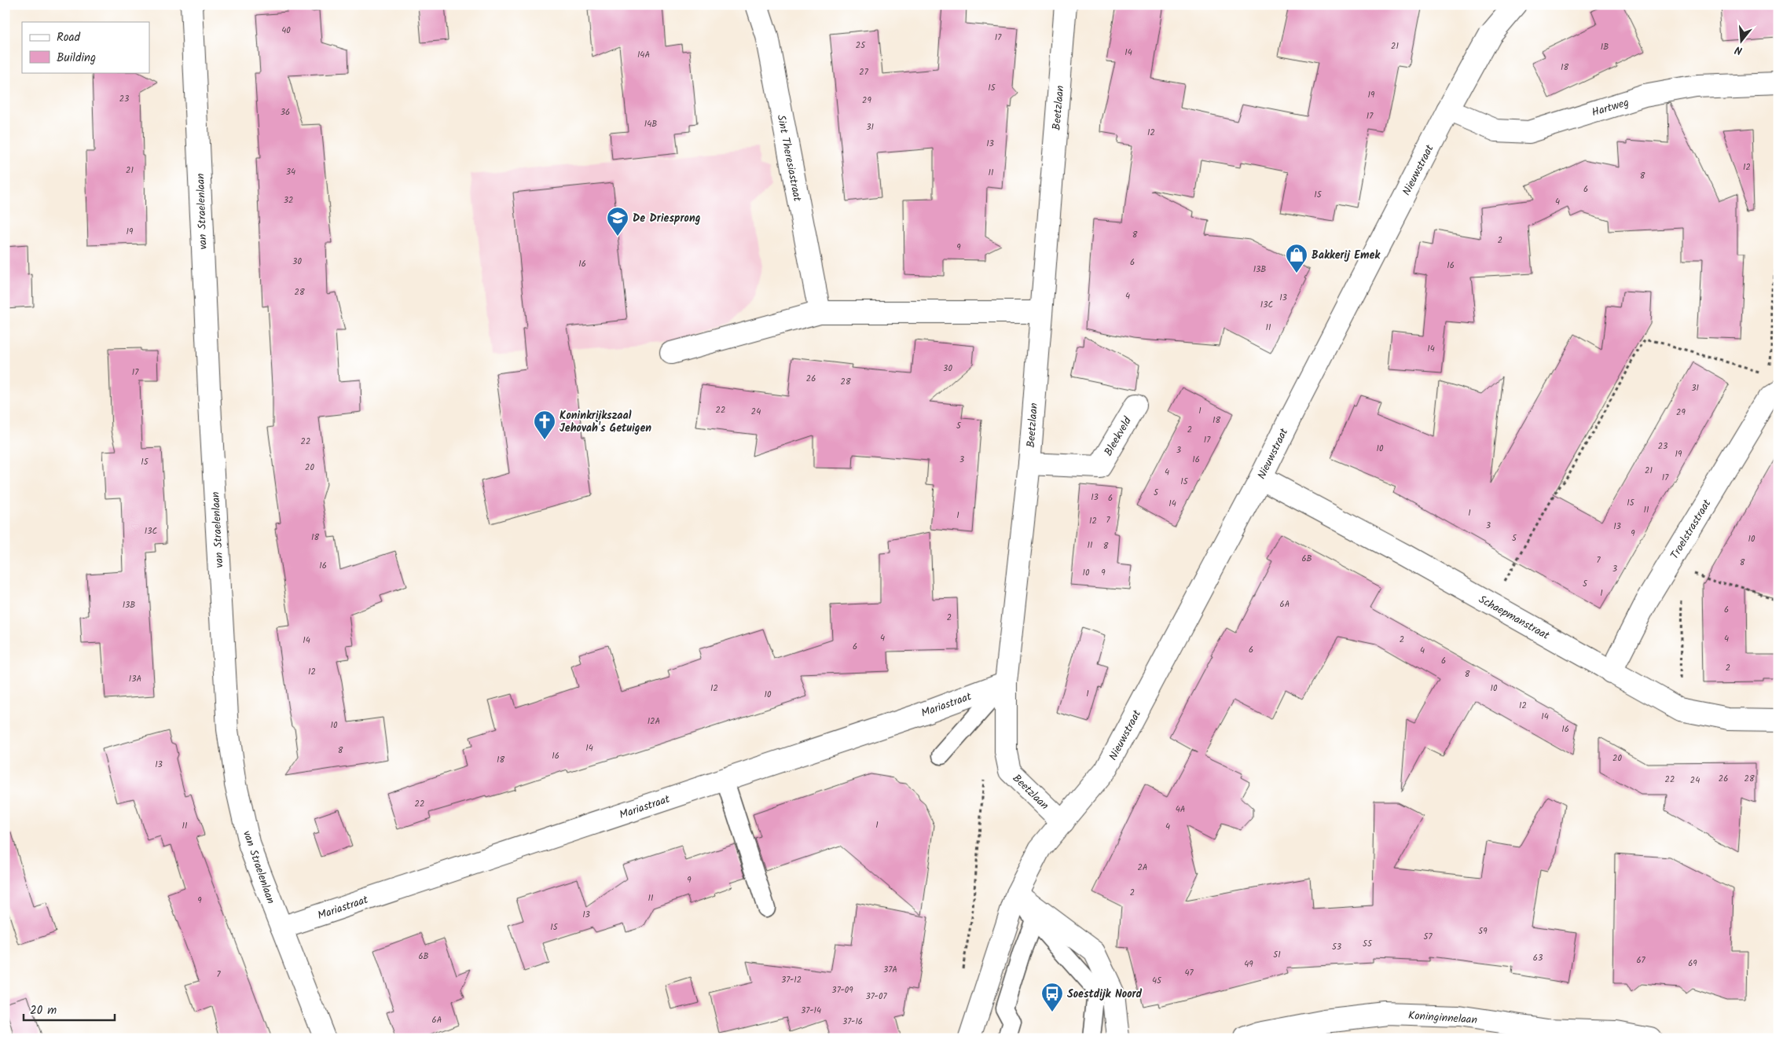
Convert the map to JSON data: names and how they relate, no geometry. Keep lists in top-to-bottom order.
{
  "streets": {
    "street": [
      "Hartweg",
      "Beetzlaan",
      "Sint Theresiastraat",
      "Nieuwstraat",
      "van Straelenlaan",
      "Bleekveld",
      "Troelstrastraat",
      "Schaepmanstraat",
      "Mariastraat",
      "Koninginnelaan"
    ]
  },
  "crossings": [
    ["Hartweg", "Nieuwstraat"],
    ["Beetzlaan", "Nieuwstraat"],
    ["Beetzlaan", "Bleekveld"],
    ["Beetzlaan", "Mariastraat"],
    ["Nieuwstraat", "Schaepmanstraat"],
    ["van Straelenlaan", "Mariastraat"],
    ["Troelstrastraat", "Schaepmanstraat"]
  ],
  "places": {
    "school or university": ["De Driesprong"],
    "shop": ["Bakkerij Emek"],
    "church": ["Koninkrijkszaal Jehovah's Getuigen"],
    "bus stop": ["Soestdijk Noord"]
  },
  "house_numbers": [
    "40",
    "17",
    "25",
    "21",
    "1B",
    "14",
    "14A",
    "18",
    "27",
    "15",
    "19",
    "23",
    "29",
    "36",
    "17",
    "14B",
    "31",
    "12",
    "13",
    "12",
    "21",
    "34",
    "11",
    "8",
    "6",
    "15",
    "32",
    "4",
    "19",
    "8",
    "2",
    "9",
    "30",
    "6",
    "16",
    "16",
    "13B",
    "28",
    "4",
    "13",
    "13C",
    "11",
    "14",
    "30",
    "17",
    "26",
    "28",
    "31",
    "22",
    "1",
    "24",
    "29",
    "18",
    "5",
    "2",
    "17",
    "22",
    "23",
    "10",
    "3",
    "19",
    "3",
    "16",
    "15",
    "20",
    "21",
    "4",
    "17",
    "15",
    "5",
    "13",
    "6",
    "15",
    "14",
    "11",
    "1",
    "1",
    "7",
    "12",
    "3",
    "13",
    "13C",
    "9",
    "18",
    "5",
    "10",
    "11",
    "8",
    "6B",
    "7",
    "8",
    "16",
    "3",
    "10",
    "9",
    "5",
    "1",
    "6A",
    "13B",
    "6",
    "2",
    "4",
    "4",
    "2",
    "14",
    "6",
    "6",
    "4",
    "6",
    "2",
    "12",
    "8",
    "13A",
    "12",
    "10",
    "1",
    "10",
    "12",
    "14",
    "12A",
    "10",
    "16",
    "14",
    "8",
    "16",
    "20",
    "18",
    "13",
    "26",
    "28",
    "22",
    "24",
    "22",
    "4A",
    "1",
    "11",
    "4",
    "2A",
    "9",
    "2",
    "11",
    "9",
    "13",
    "15",
    "59",
    "57",
    "55",
    "53",
    "51",
    "6B",
    "63",
    "67",
    "69",
    "49",
    "37A",
    "47",
    "7",
    "37-12",
    "45",
    "37-09",
    "37-07",
    "37-14",
    "6A",
    "37-16"
  ],
  "legend": ["Road", "Building"],
  "scale_bar": "20 m",
  "north": "bottom"
}
